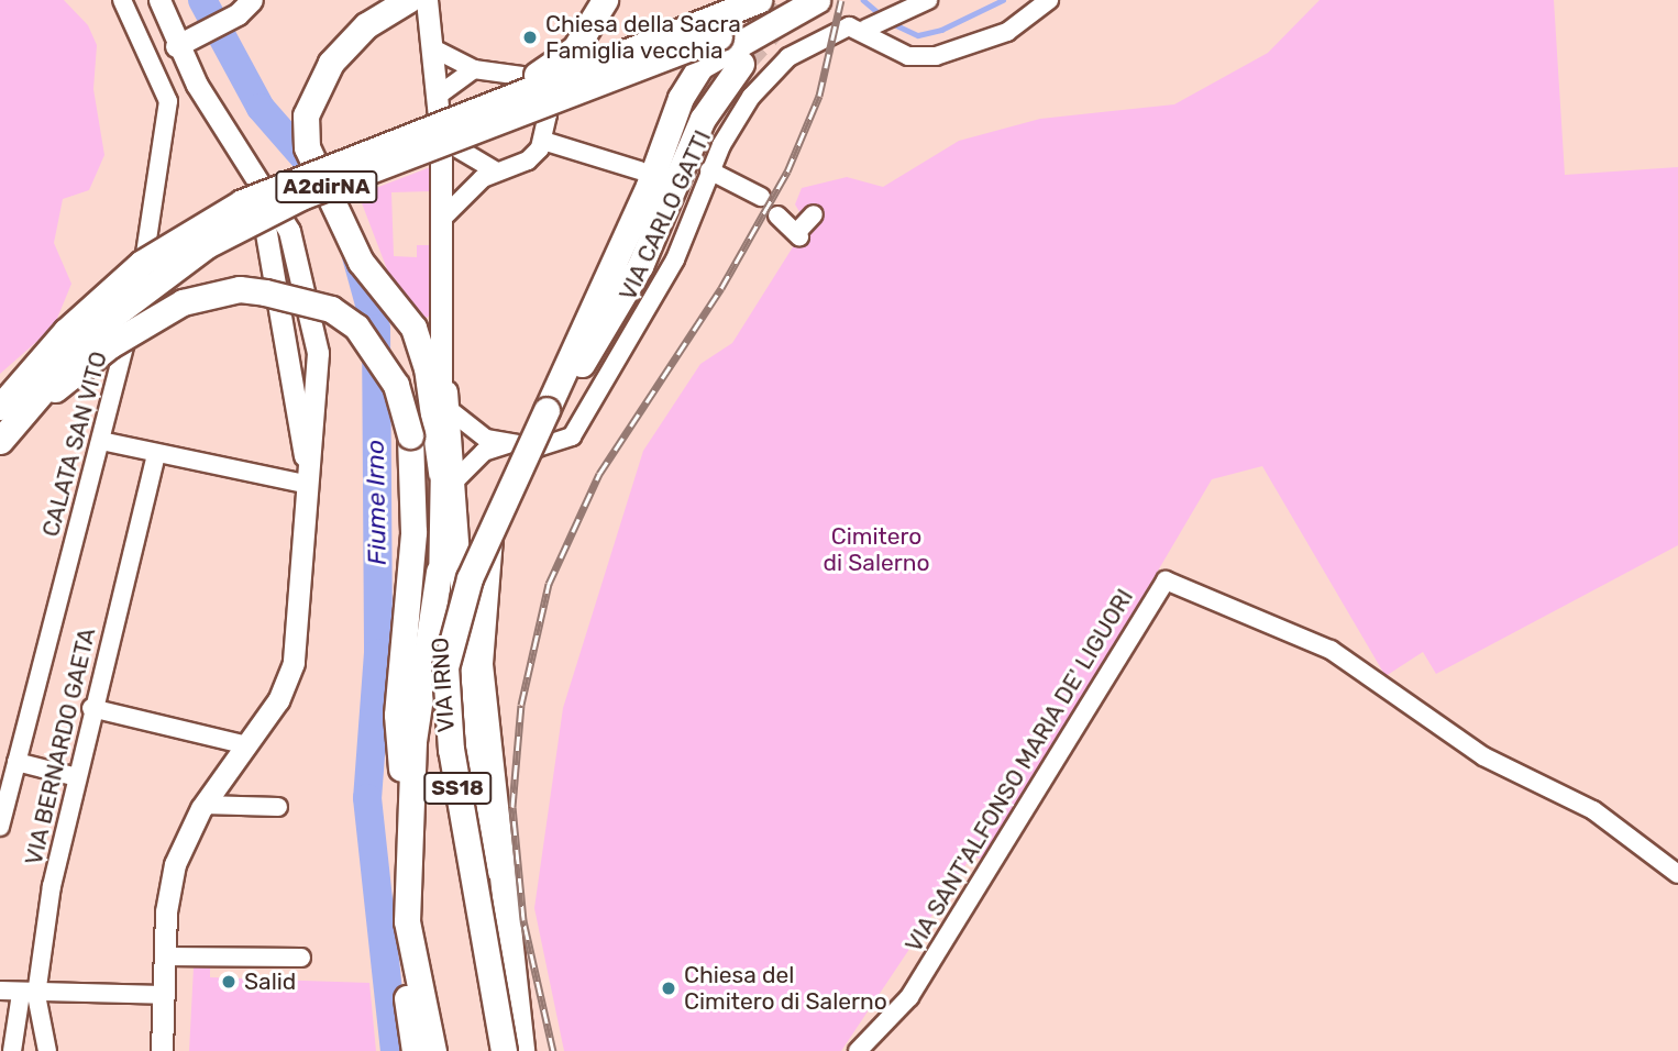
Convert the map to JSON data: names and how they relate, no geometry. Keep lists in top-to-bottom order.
{
  "streets": {
    "highway": ["A2dirNA", "SS18"],
    "main road": ["VIA IRNO"],
    "street": [
      "VIA CARLO GATTI",
      "CALATA SAN VITO",
      "VIA BERNARDO GAETA",
      "VIA SANT'ALFONSO MARIA DE' LIGUORI"
    ]
  },
  "water": ["Fiume Irno"],
  "parks": ["Cimitero di Salerno"],
  "places": ["Chiesa della Sacra Famiglia vecchia", "Salid", "Chiesa del Cimitero di Salerno"]
}
